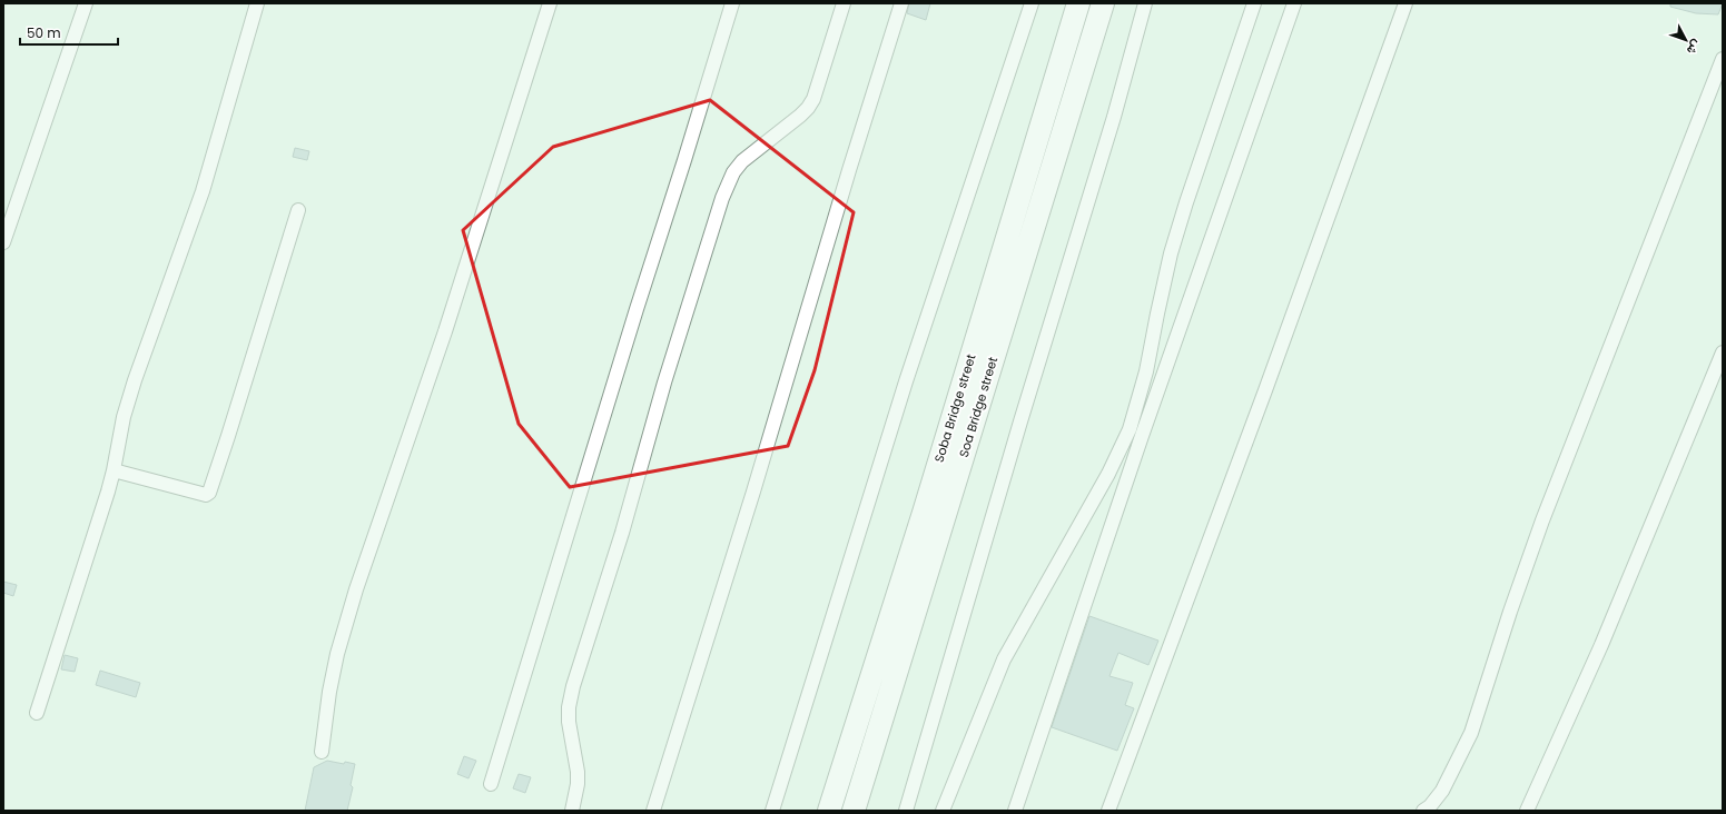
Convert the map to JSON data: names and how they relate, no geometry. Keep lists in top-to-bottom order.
{
  "streets": {
    "highway": ["Soa Bridge street", "Soba Bridge street"]
  },
  "scale_bar": "50 m",
  "north": "bottom right"
}
